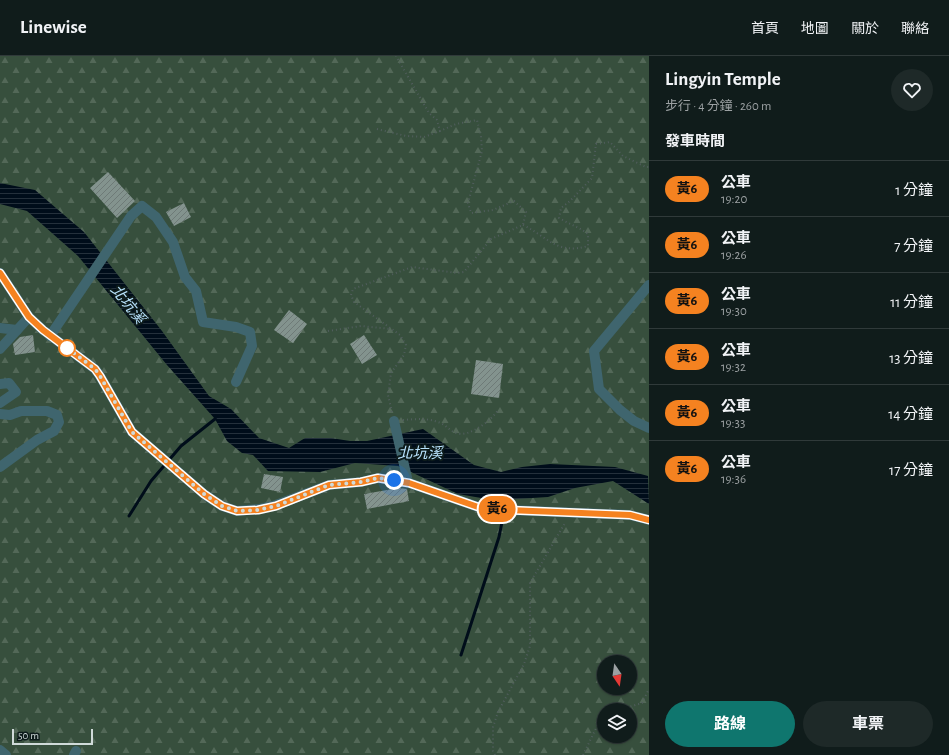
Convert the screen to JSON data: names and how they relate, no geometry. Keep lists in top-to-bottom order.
{
  "water": ["北坑溪"],
  "lines": ["bus line 黃6"],
  "scale_bar": "50 m",
  "north": "bottom",
  "page": {
    "header": "Linewise",
    "nav": [
      "首頁",
      "地圖",
      "關於",
      "聯絡"
    ],
    "on_map": "黃6",
    "heading": [
      ["Lingyin Temple", "步行 · 4 分鐘 · 260 m"],
      "發車時間"
    ],
    "list": [
      {
        "mark": "黃6",
        "name": "公車",
        "note": "19:20",
        "value": "1 分鐘"
      },
      {
        "mark": "黃6",
        "name": "公車",
        "note": "19:26",
        "value": "7 分鐘"
      },
      {
        "mark": "黃6",
        "name": "公車",
        "note": "19:30",
        "value": "11 分鐘"
      },
      {
        "mark": "黃6",
        "name": "公車",
        "note": "19:32",
        "value": "13 分鐘"
      },
      {
        "mark": "黃6",
        "name": "公車",
        "note": "19:33",
        "value": "14 分鐘"
      },
      {
        "mark": "黃6",
        "name": "公車",
        "note": "19:36",
        "value": "17 分鐘"
      }
    ],
    "buttons": ["路線", "車票"],
    "scale": "50 m"
  }
}
